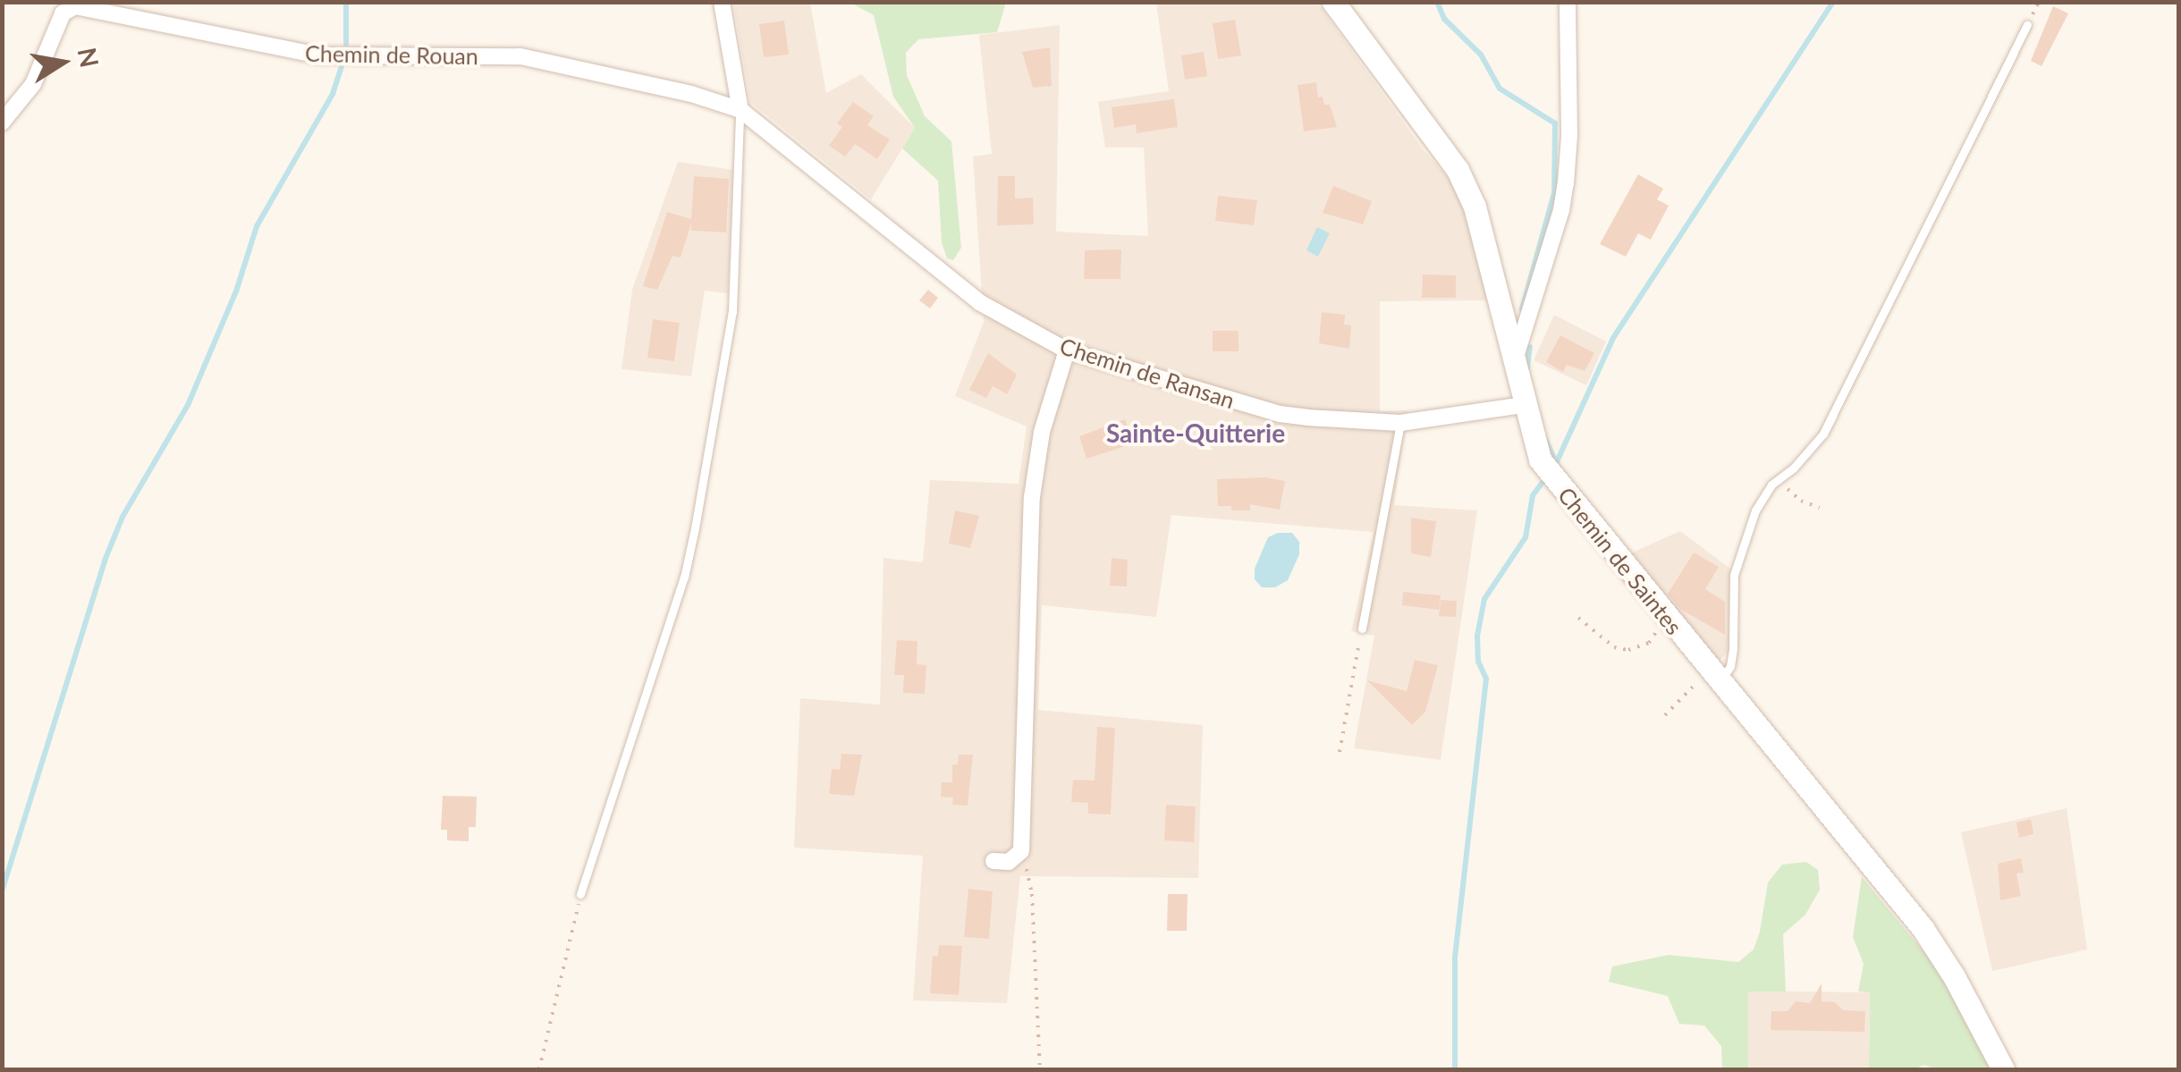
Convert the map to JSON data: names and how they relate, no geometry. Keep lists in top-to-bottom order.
{
  "streets": {
    "street": ["Chemin de Rouan", "Chemin de Ransan", "Chemin de Saintes"]
  },
  "crossings": [
    ["Chemin de Rouan", "Chemin de Ransan"],
    ["Chemin de Ransan", "Chemin de Saintes"]
  ],
  "districts": ["Sainte-Quitterie"],
  "north": "right"
}
